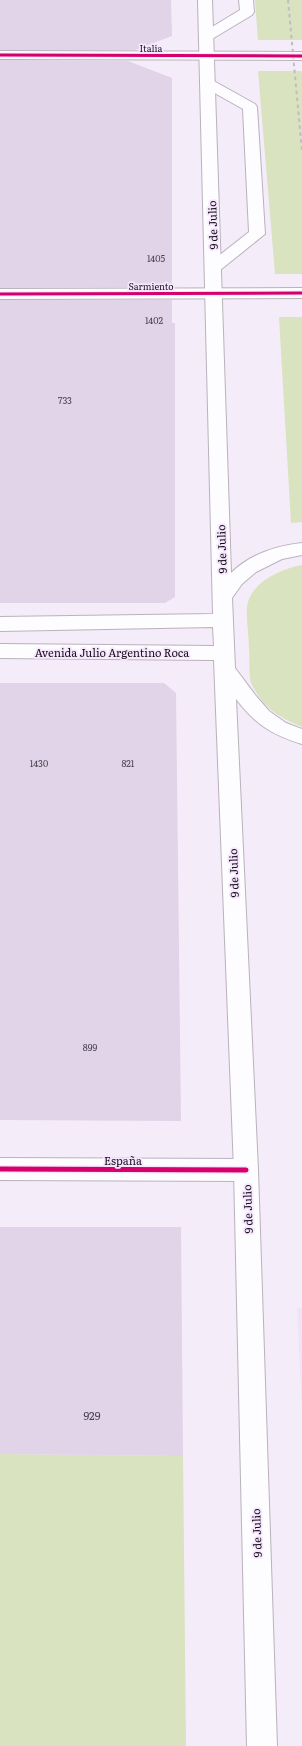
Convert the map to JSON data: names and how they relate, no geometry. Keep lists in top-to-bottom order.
{
  "streets": {
    "main road": [
      "Italia",
      "9 de Julio",
      "Sarmiento",
      "Avenida Julio Argentino Roca",
      "España"
    ]
  },
  "crossings": [
    ["Italia", "9 de Julio"],
    ["9 de Julio", "Sarmiento"],
    ["9 de Julio", "Avenida Julio Argentino Roca"],
    ["9 de Julio", "España"]
  ],
  "house_numbers": [
    "1405",
    "1402",
    "733",
    "1430",
    "821",
    "899",
    "929"
  ]
}
